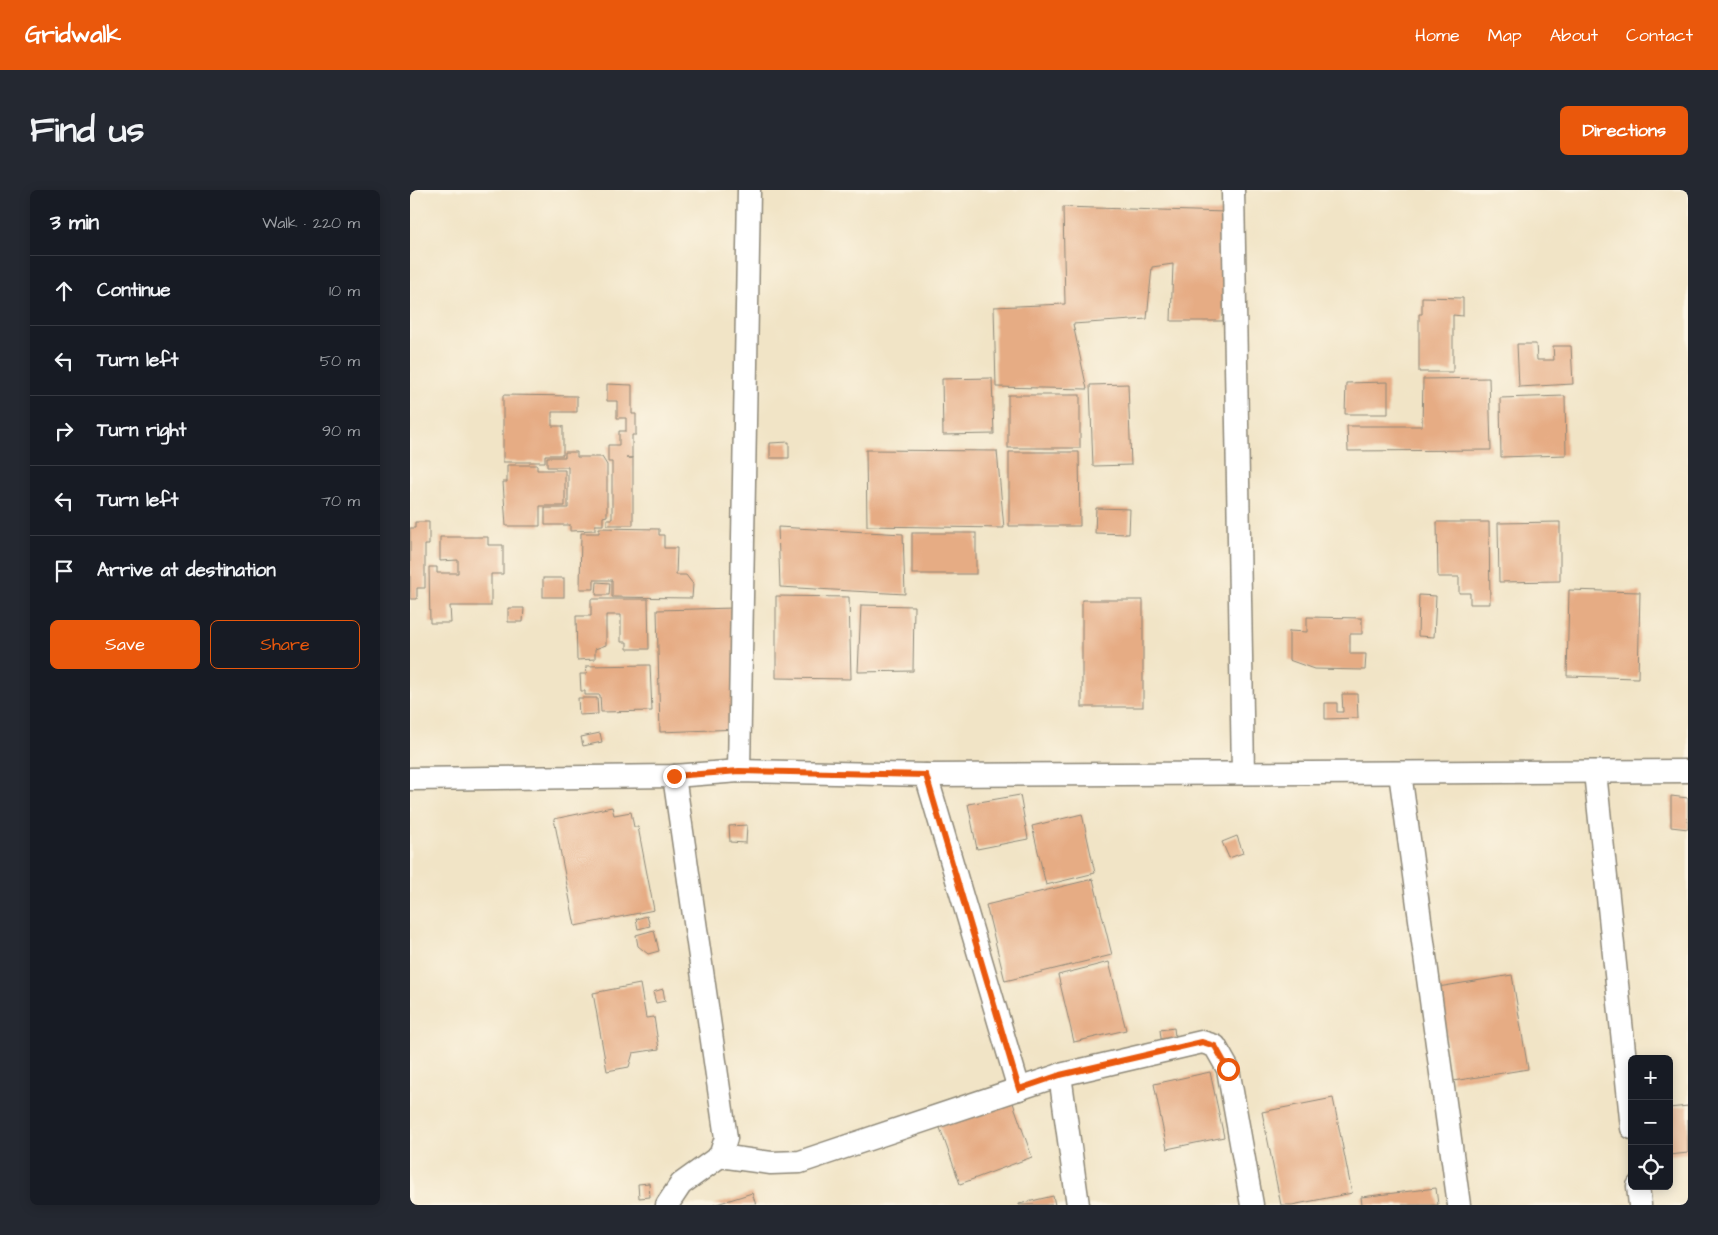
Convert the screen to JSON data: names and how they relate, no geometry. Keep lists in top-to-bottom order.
{
  "page": {
    "header": "Gridwalk",
    "nav": [
      "Home",
      "Map",
      "About",
      "Contact"
    ],
    "title": "Find us",
    "buttons": [
      "Directions",
      ["Save", "Share"]
    ],
    "heading": ["3 min", "Walk · 220 m"],
    "list": [
      ["Continue", "10 m"],
      ["Turn left", "50 m"],
      ["Turn right", "90 m"],
      ["Turn left", "70 m"],
      "Arrive at destination"
    ],
    "map_buttons": ["+", "−"]
  }
}
